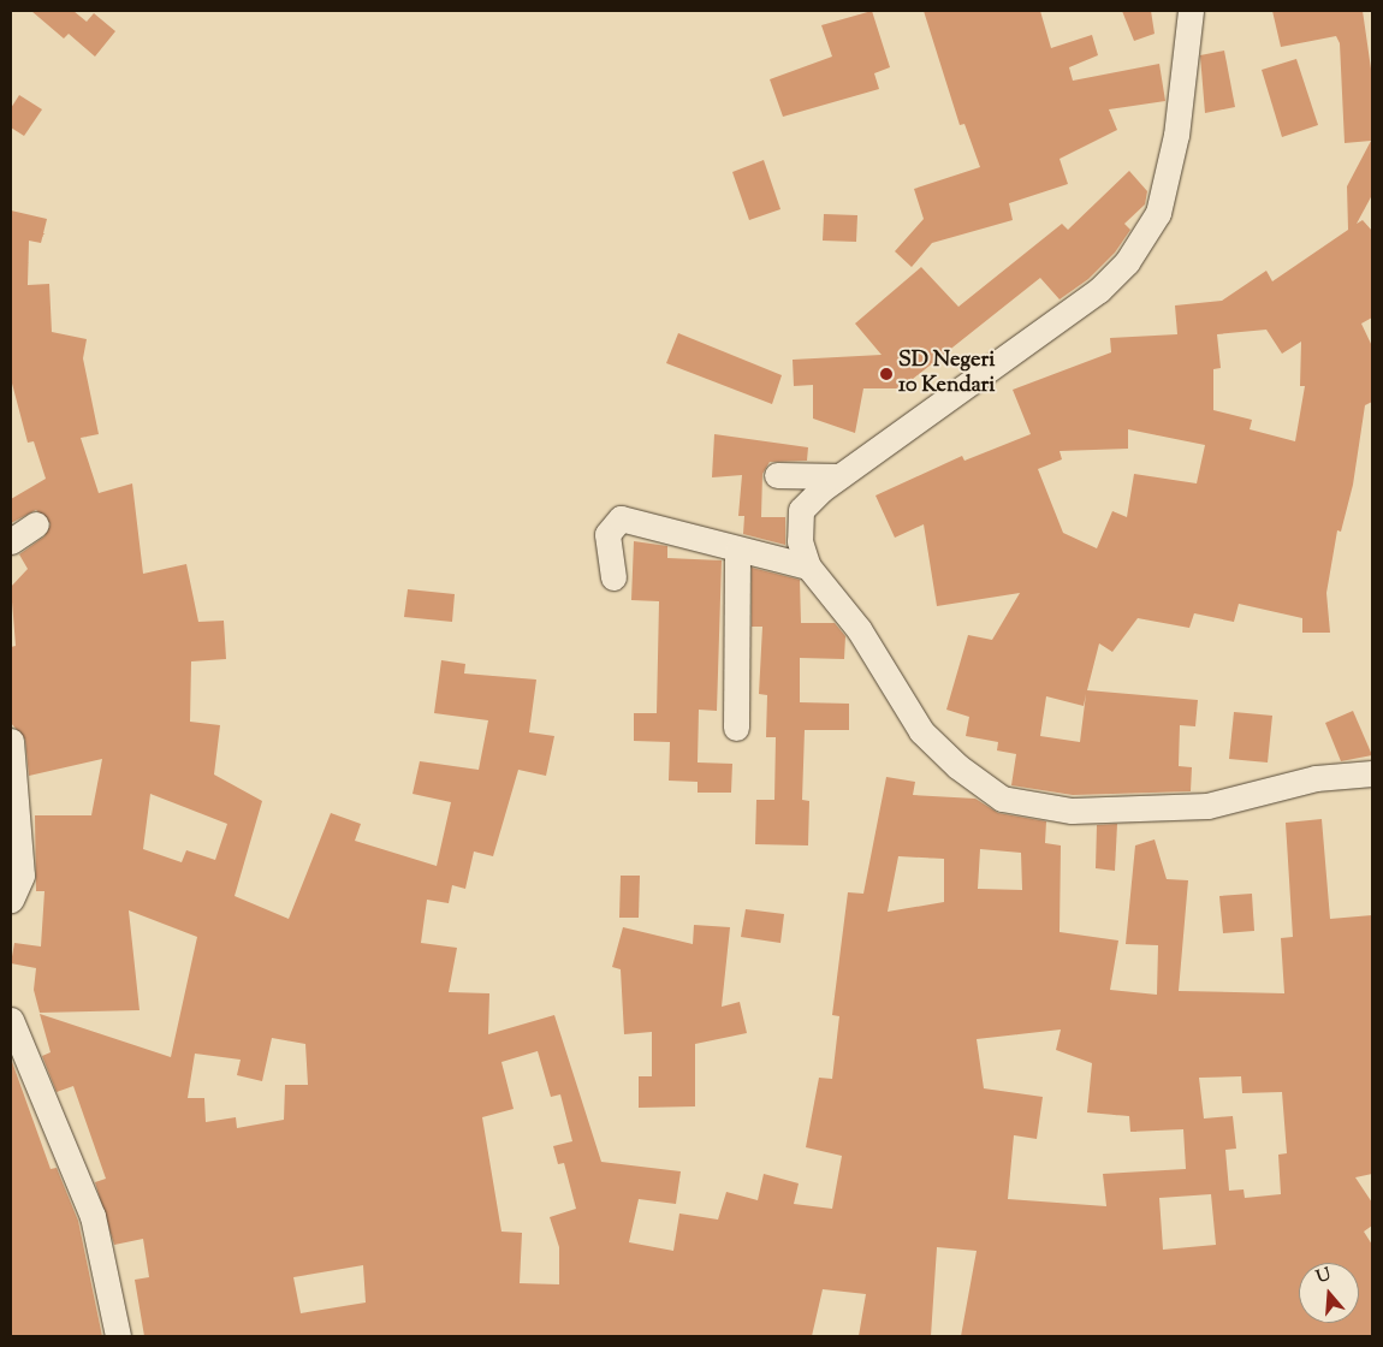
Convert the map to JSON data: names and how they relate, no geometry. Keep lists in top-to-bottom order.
{
  "places": ["SD Negeri 10 Kendari"],
  "north": "top"
}
